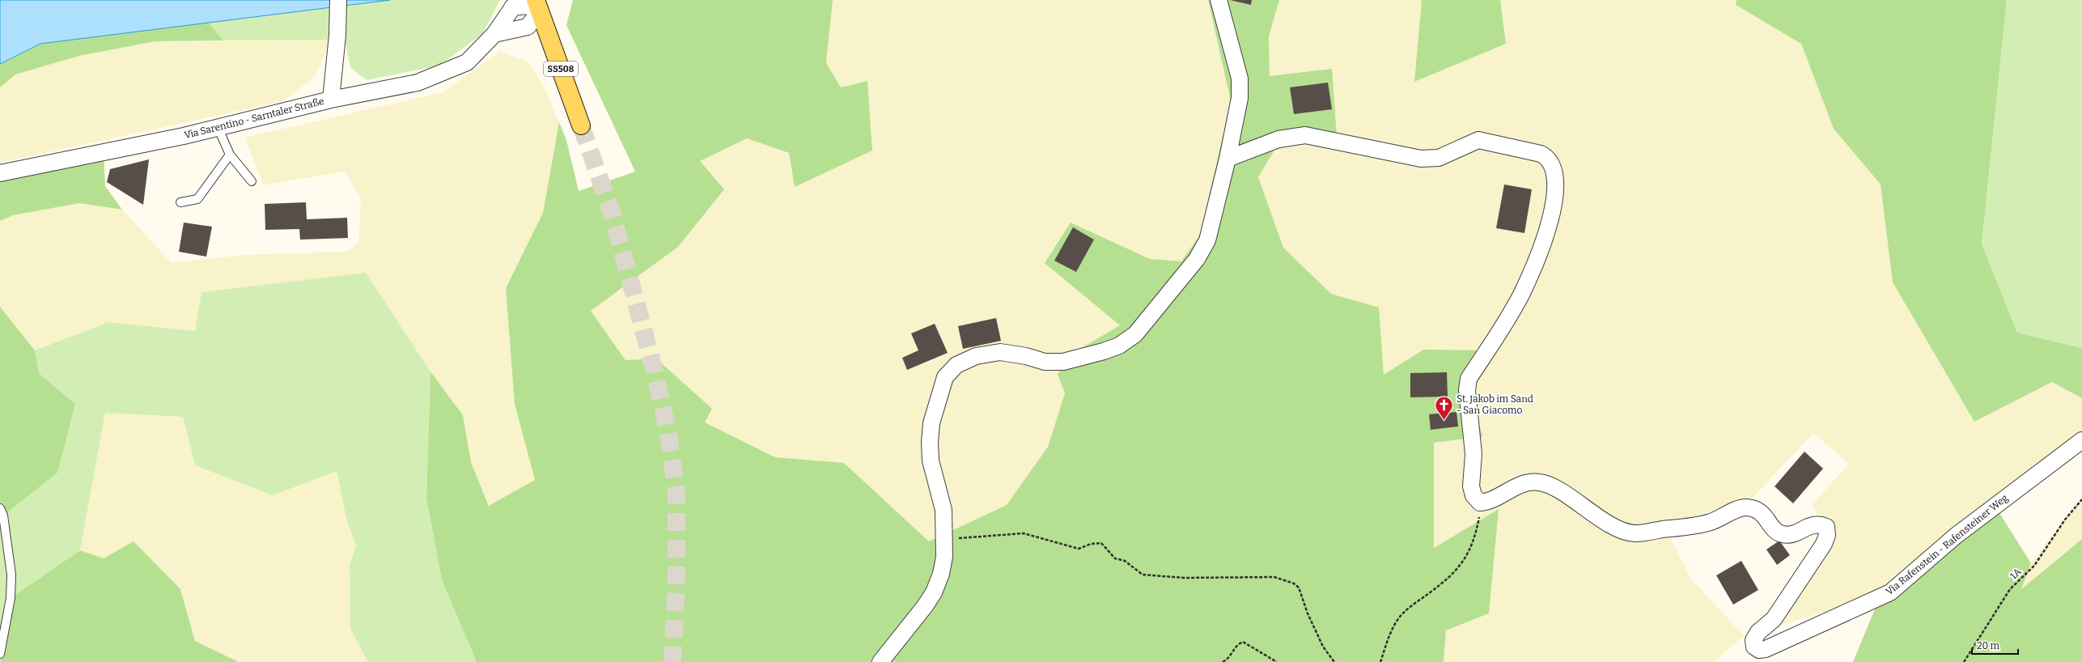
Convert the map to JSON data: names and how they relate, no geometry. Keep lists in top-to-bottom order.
{
  "streets": {
    "main road": ["SS508"],
    "street": ["Via Sarentino - Sarntaler Straße", "Via Rafenstein - Rafensteiner Weg"],
    "path": ["1A"]
  },
  "places": {
    "church": ["St. Jakob im Sand - San Giacomo"]
  },
  "scale_bar": "20 m"
}
